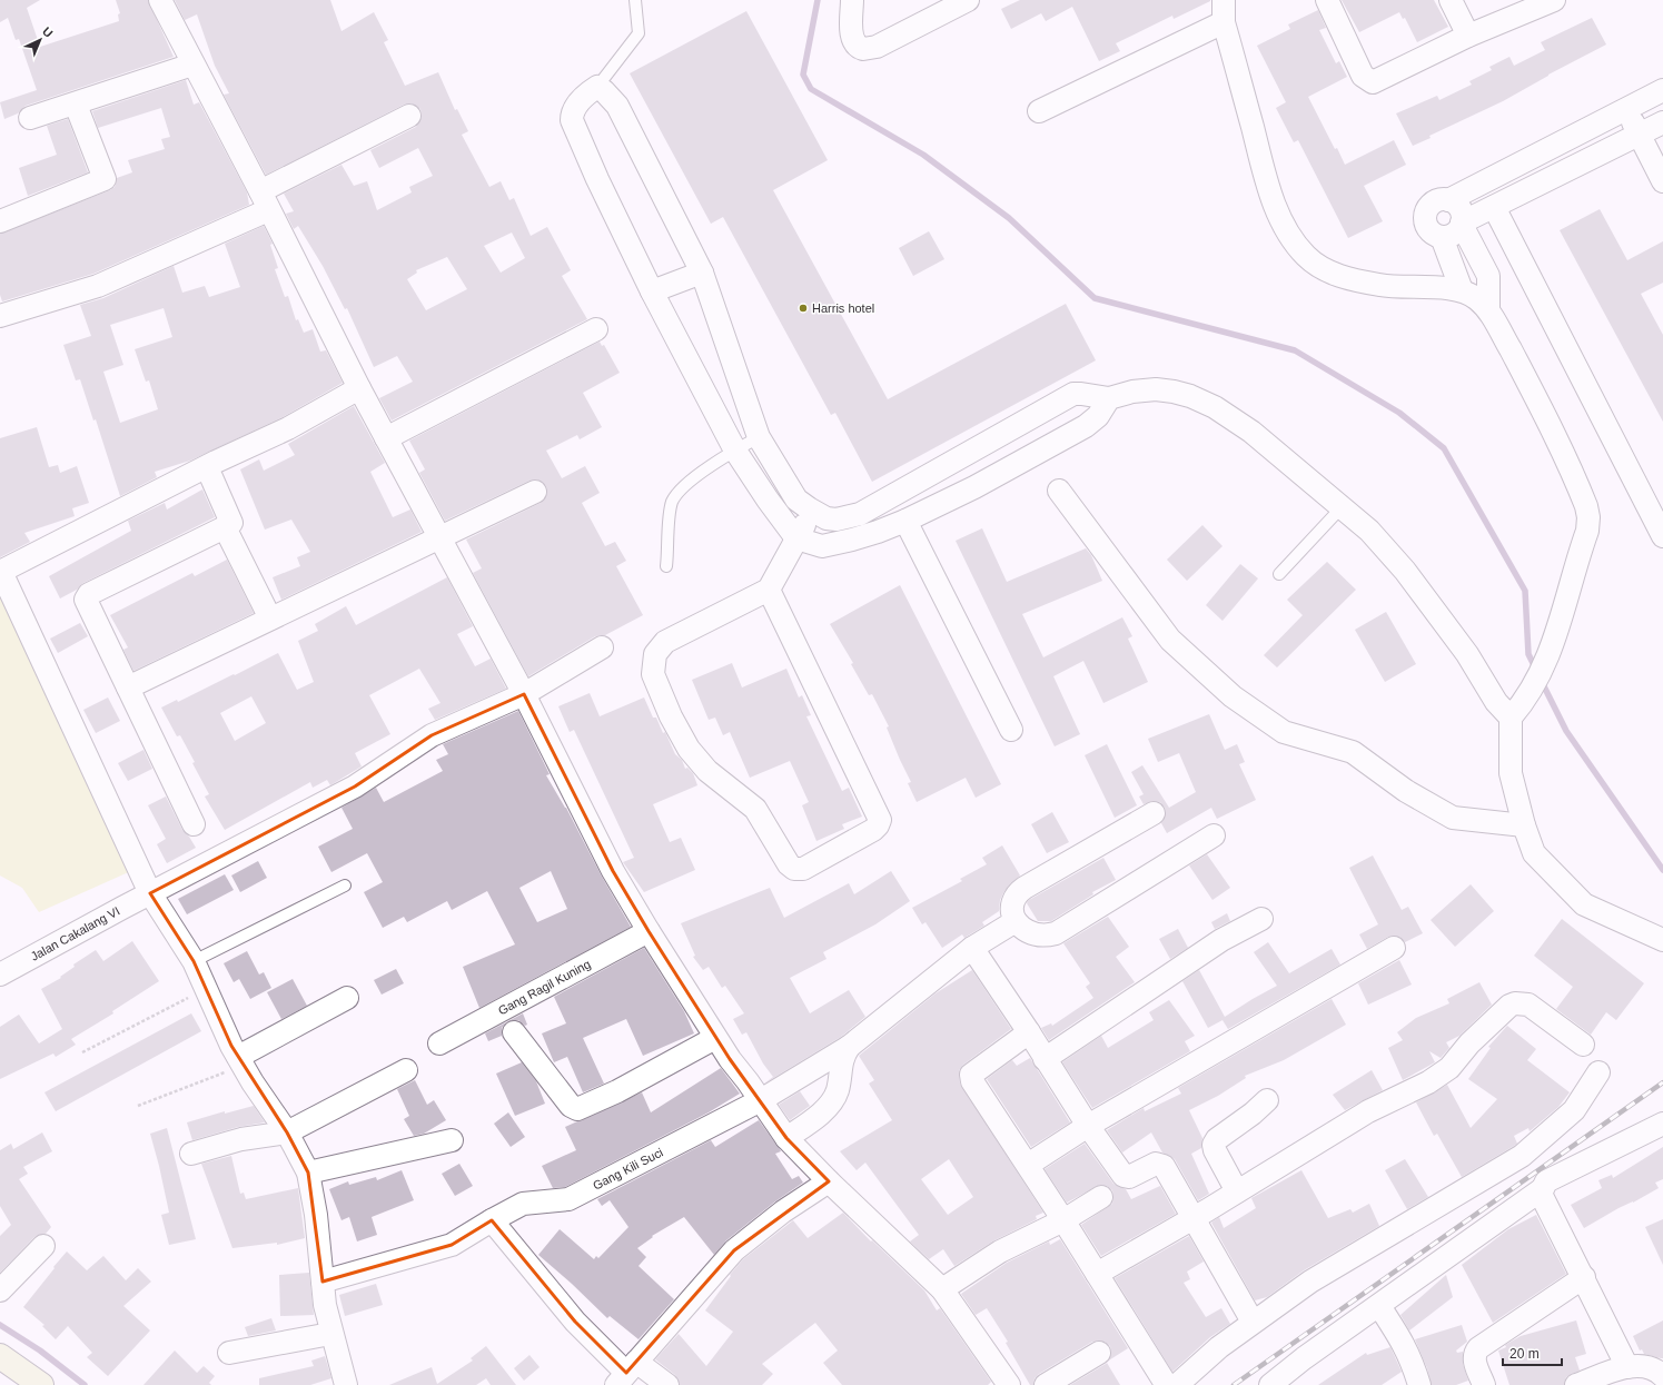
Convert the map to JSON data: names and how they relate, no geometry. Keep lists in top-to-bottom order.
{
  "streets": {
    "street": ["Jalan Cakalang VI", "Gang Ragil Kuning", "Gang Kili Suci"]
  },
  "places": ["Harris hotel"],
  "scale_bar": "20 m",
  "north": "top right"
}
